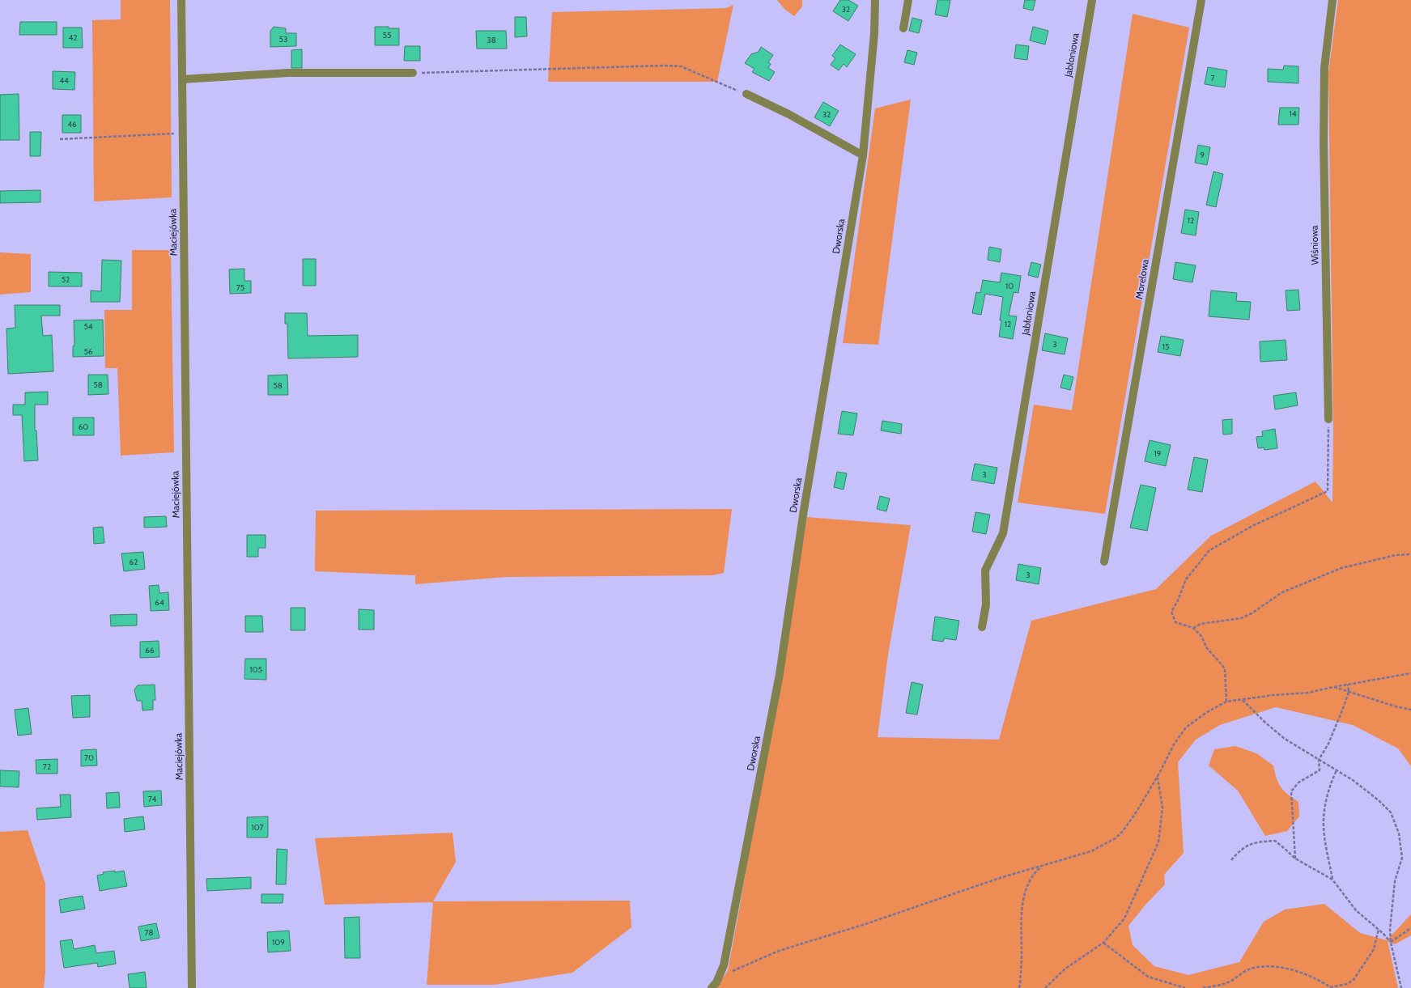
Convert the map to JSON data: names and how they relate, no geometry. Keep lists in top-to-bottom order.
{
  "streets": {
    "street": [
      "Jabłoniowa",
      "Maciejówka",
      "Dworska",
      "Wiśniowa",
      "Morelowa"
    ]
  },
  "house_numbers": [
    "32",
    "55",
    "42",
    "53",
    "38",
    "7",
    "44",
    "14",
    "32",
    "46",
    "9",
    "12",
    "52",
    "10",
    "75",
    "12",
    "54",
    "3",
    "15",
    "56",
    "58",
    "58",
    "60",
    "19",
    "3",
    "62",
    "3",
    "64",
    "66",
    "105",
    "70",
    "72",
    "74",
    "107",
    "78",
    "109"
  ]
}
